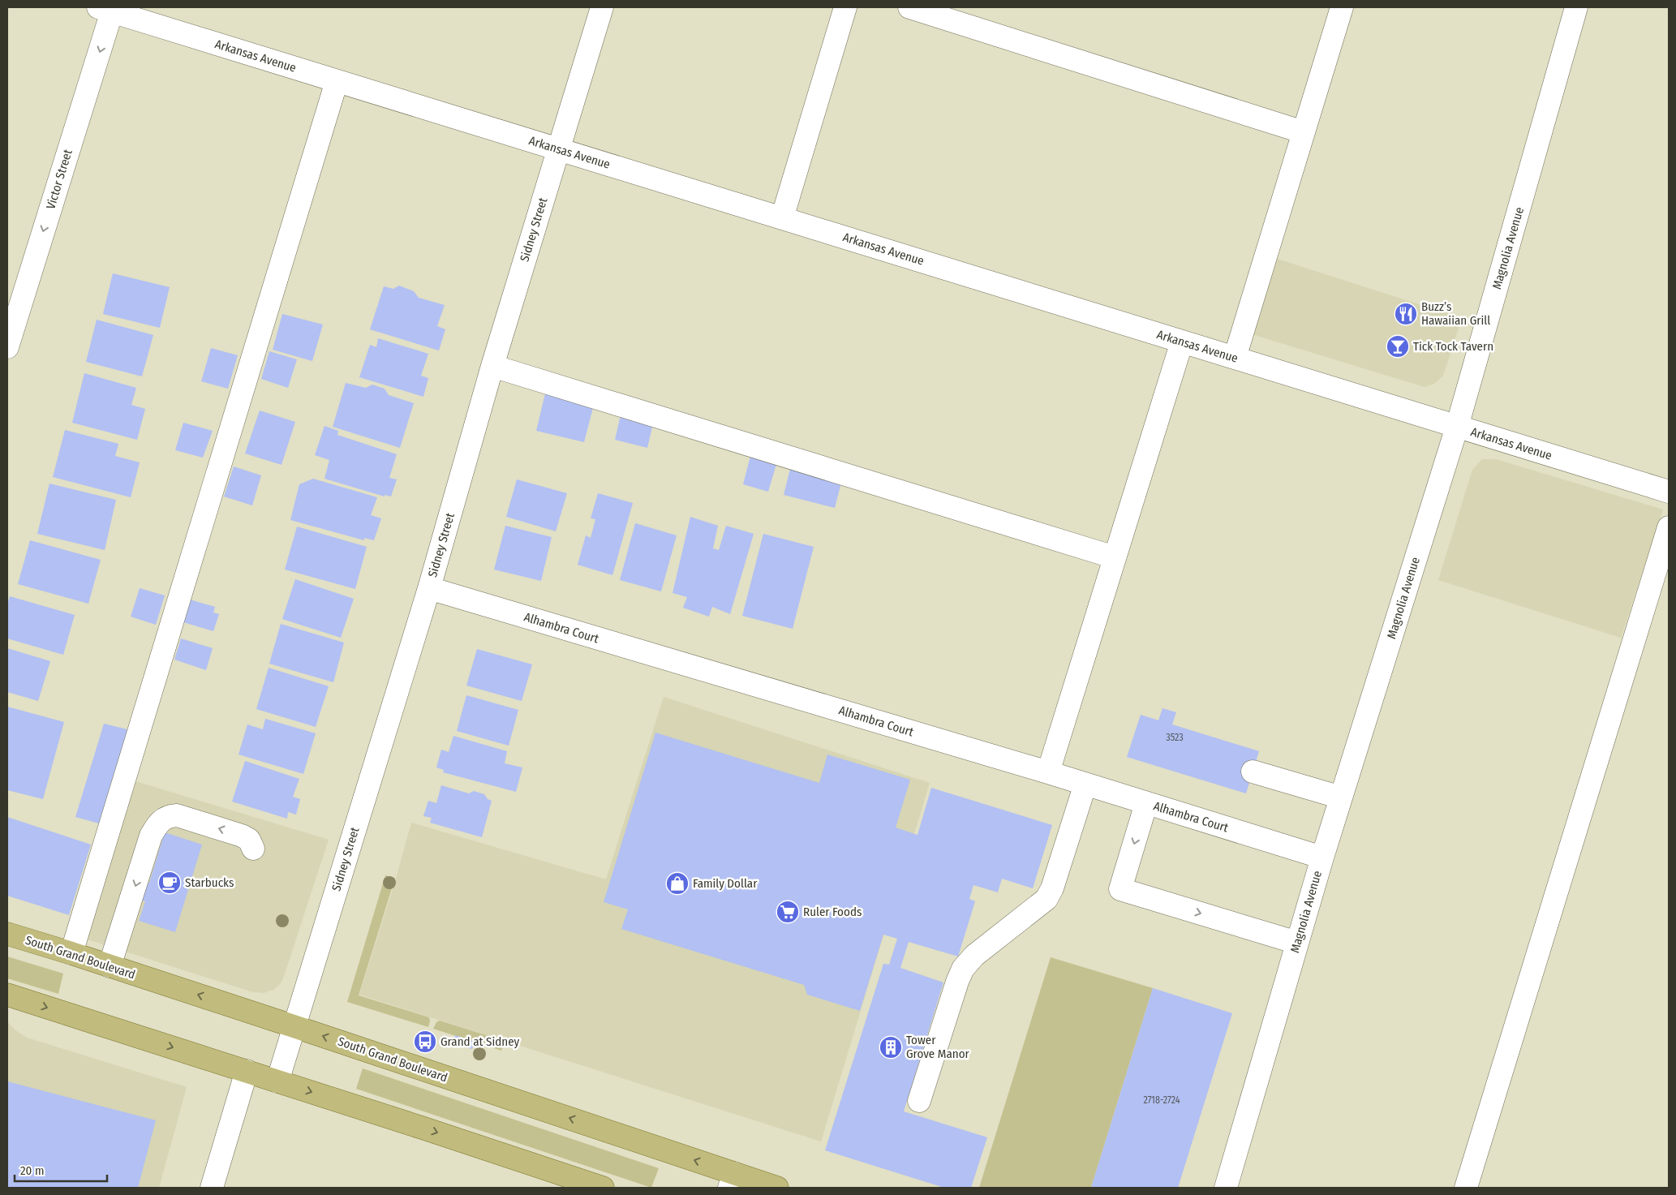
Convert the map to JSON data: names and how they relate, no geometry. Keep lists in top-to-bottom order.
{
  "streets": {
    "main road": ["South Grand Boulevard"],
    "street": [
      "Arkansas Avenue",
      "Victor Street",
      "Sidney Street",
      "Magnolia Avenue",
      "Alhambra Court"
    ]
  },
  "crossings": [
    ["Arkansas Avenue", "Victor Street"],
    ["Arkansas Avenue", "Sidney Street"],
    ["Arkansas Avenue", "Magnolia Avenue"],
    ["Sidney Street", "Alhambra Court"],
    ["Sidney Street", "South Grand Boulevard"],
    ["Magnolia Avenue", "Alhambra Court"]
  ],
  "one_way": ["Victor Street"],
  "places": {
    "restaurant": ["Buzz’s Hawaiian Grill"],
    "bar": ["Tick Tock Tavern"],
    "cafe": ["Starbucks"],
    "shop": ["Family Dollar"],
    "supermarket": ["Ruler Foods"],
    "bus stop": ["Grand at Sidney"],
    "building": ["Tower Grove Manor"]
  },
  "house_numbers": ["3523", "2718-2724"],
  "scale_bar": "20 m"
}
